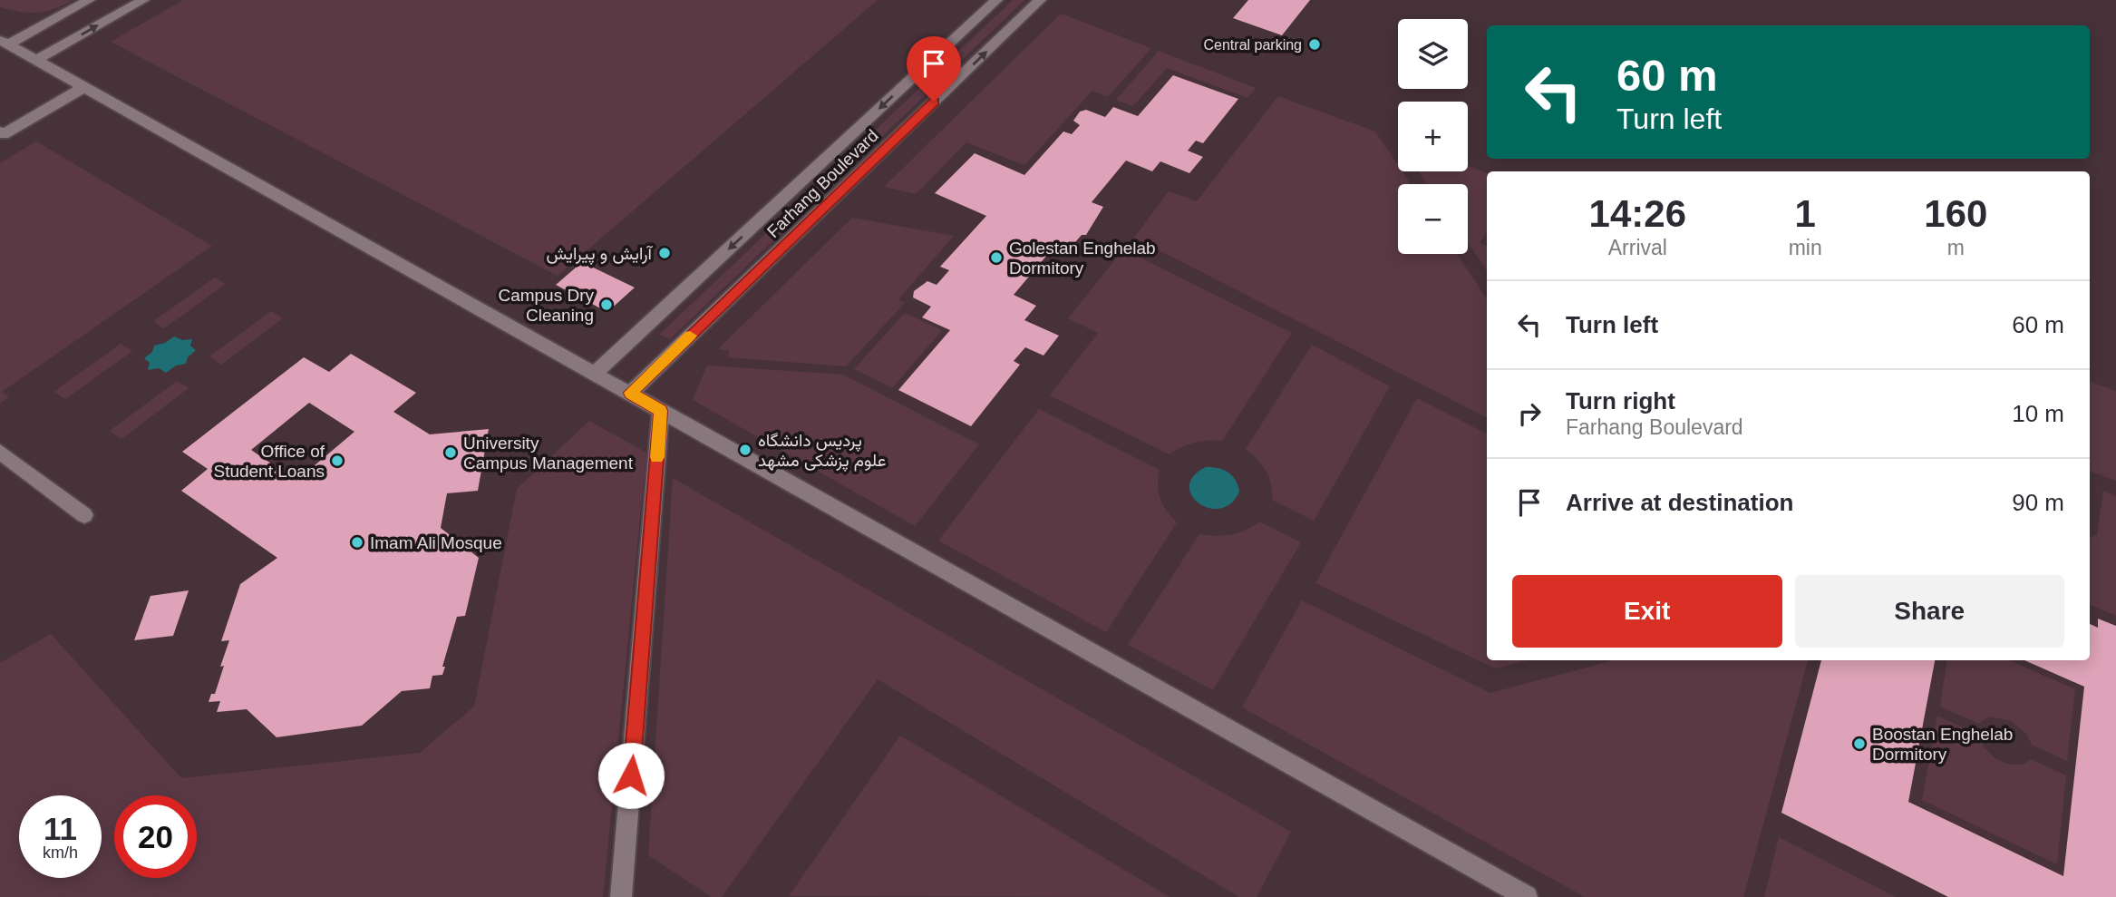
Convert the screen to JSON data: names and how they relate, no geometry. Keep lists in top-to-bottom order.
{
  "streets": {
    "lane": ["Farhang Boulevard"]
  },
  "places": [
    "Central parking",
    "آرایش و پیرایش",
    "Golestan Enghelab Dormitory",
    "Campus Dry Cleaning",
    "پردیس دانشگاه علوم پزشکی مشهد",
    "University Campus Management",
    "Office of Student Loans",
    "Imam Ali Mosque",
    "Boostan Enghelab Dormitory"
  ],
  "page": {
    "map_buttons": ["+", "−"],
    "turn": ["60 m", "Turn left"],
    "eta": [
      "14:26",
      "Arrival",
      "1",
      "min",
      "160",
      "m"
    ],
    "list": [
      {
        "name": "Turn left",
        "value": "60 m"
      },
      {
        "name": "Turn right",
        "note": "Farhang Boulevard",
        "value": "10 m"
      },
      {
        "name": "Arrive at destination",
        "value": "90 m"
      }
    ],
    "buttons": ["Exit", "Share"],
    "speed": "11 km/h",
    "limit": "20"
  }
}
